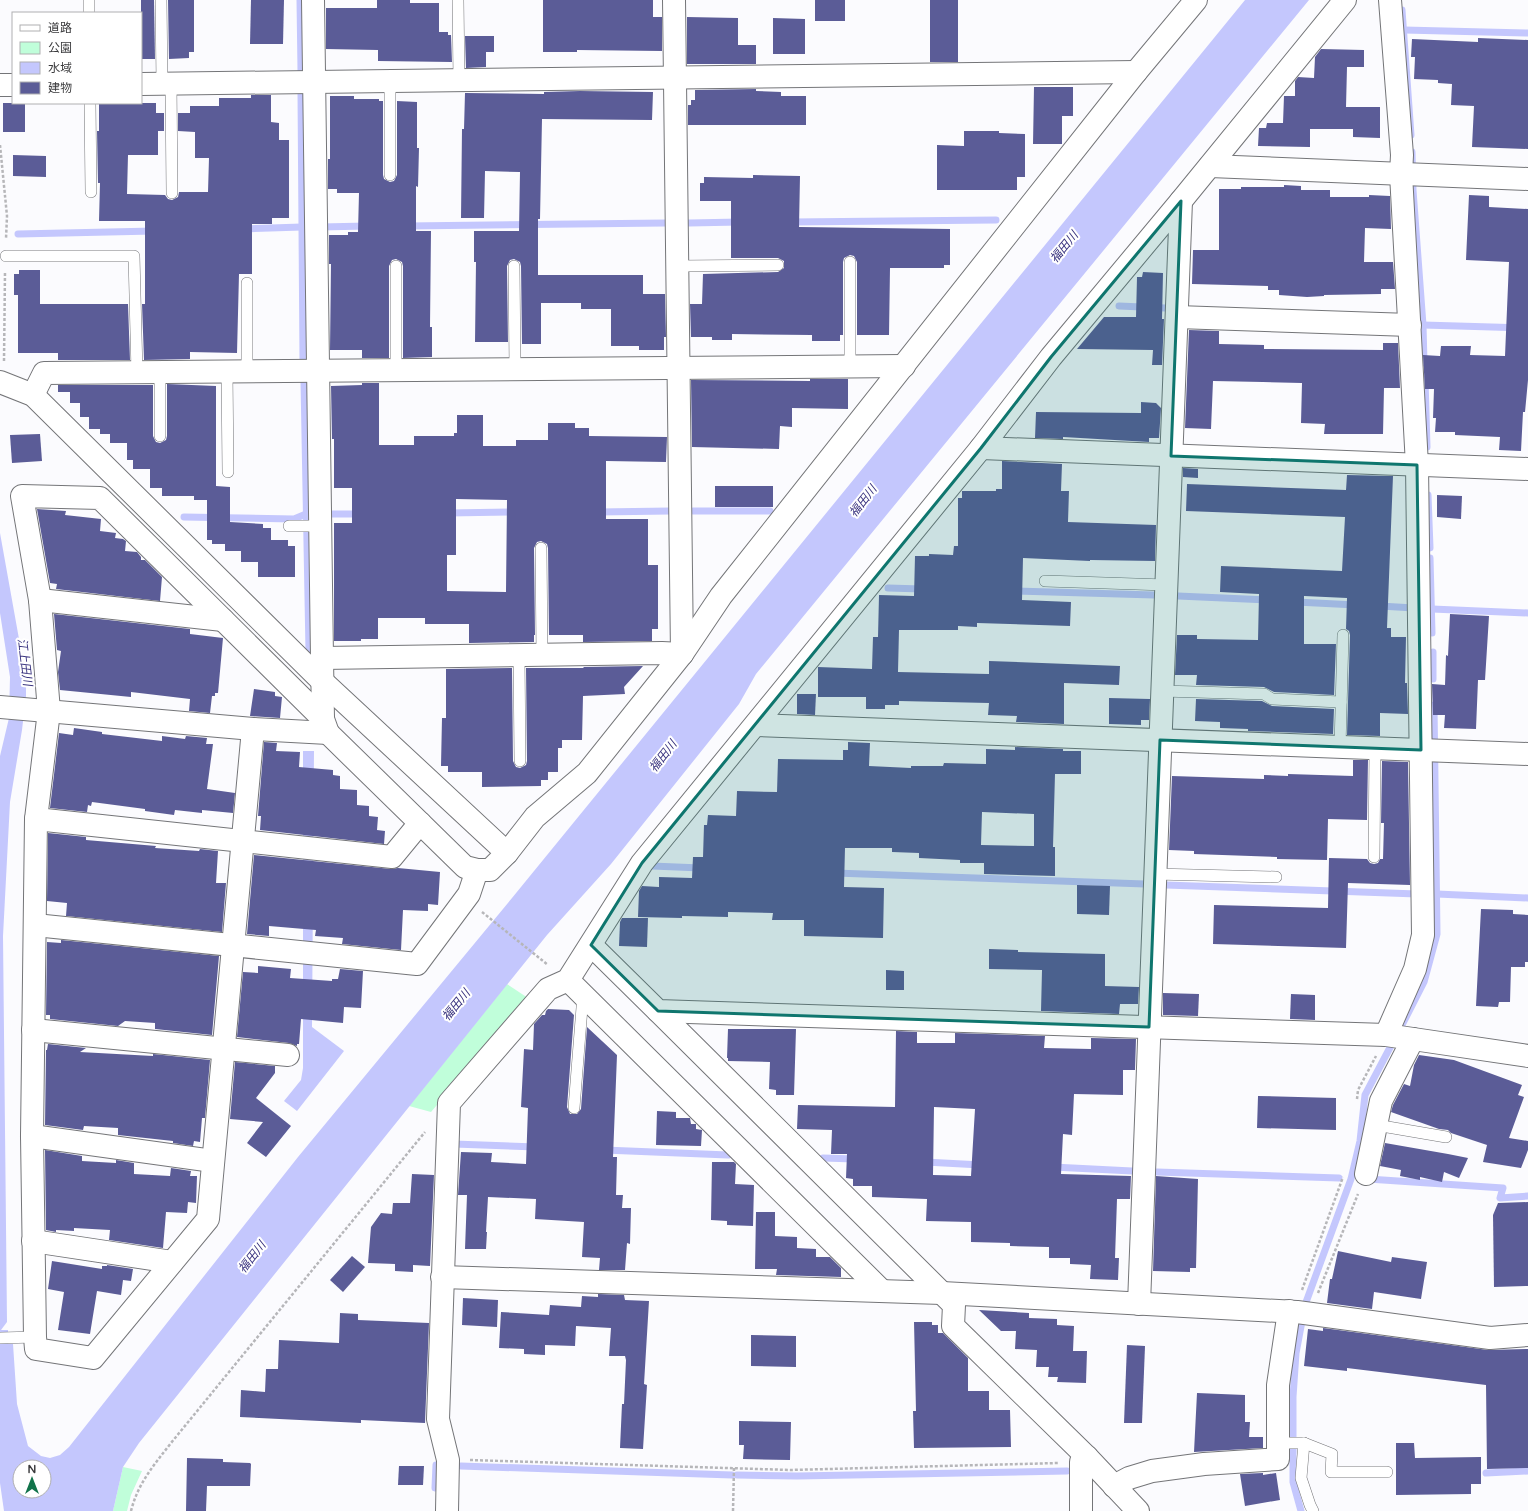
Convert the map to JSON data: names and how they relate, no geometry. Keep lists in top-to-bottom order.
{
  "water": ["福田川", "江上田川"],
  "legend": [
    "道路",
    "公園",
    "水域",
    "建物"
  ],
  "north": "top"
}
